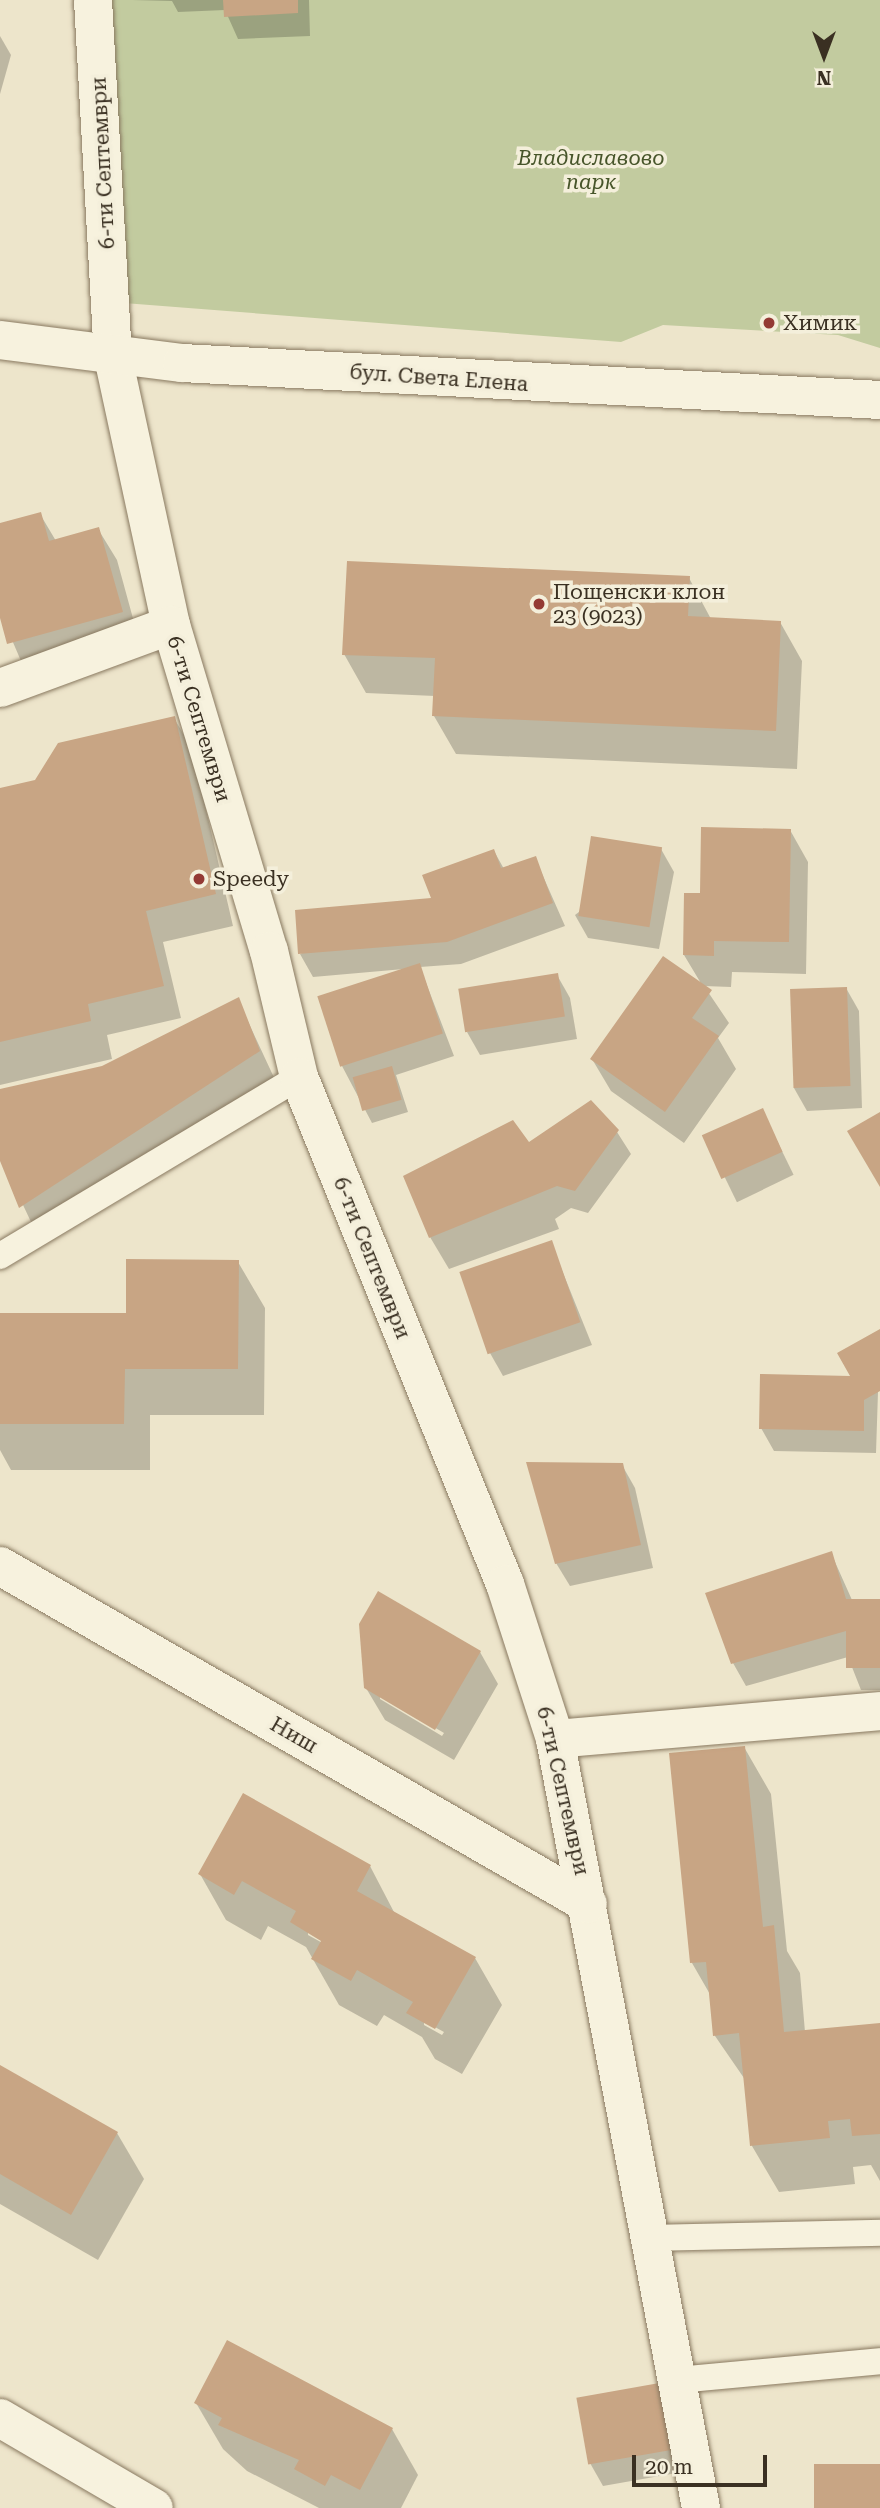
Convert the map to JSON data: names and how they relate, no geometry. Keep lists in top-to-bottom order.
{
  "streets": {
    "street": ["6-ти Септември", "бул. Света Елена", "Ниш"]
  },
  "crossings": [
    ["6-ти Септември", "бул. Света Елена"],
    ["6-ти Септември", "Ниш"]
  ],
  "parks": ["Владиславово парк"],
  "places": ["Химик", "Пощенски клон 23 (9023)", "Speedy"],
  "scale_bar": "20 m",
  "north": "bottom"
}
